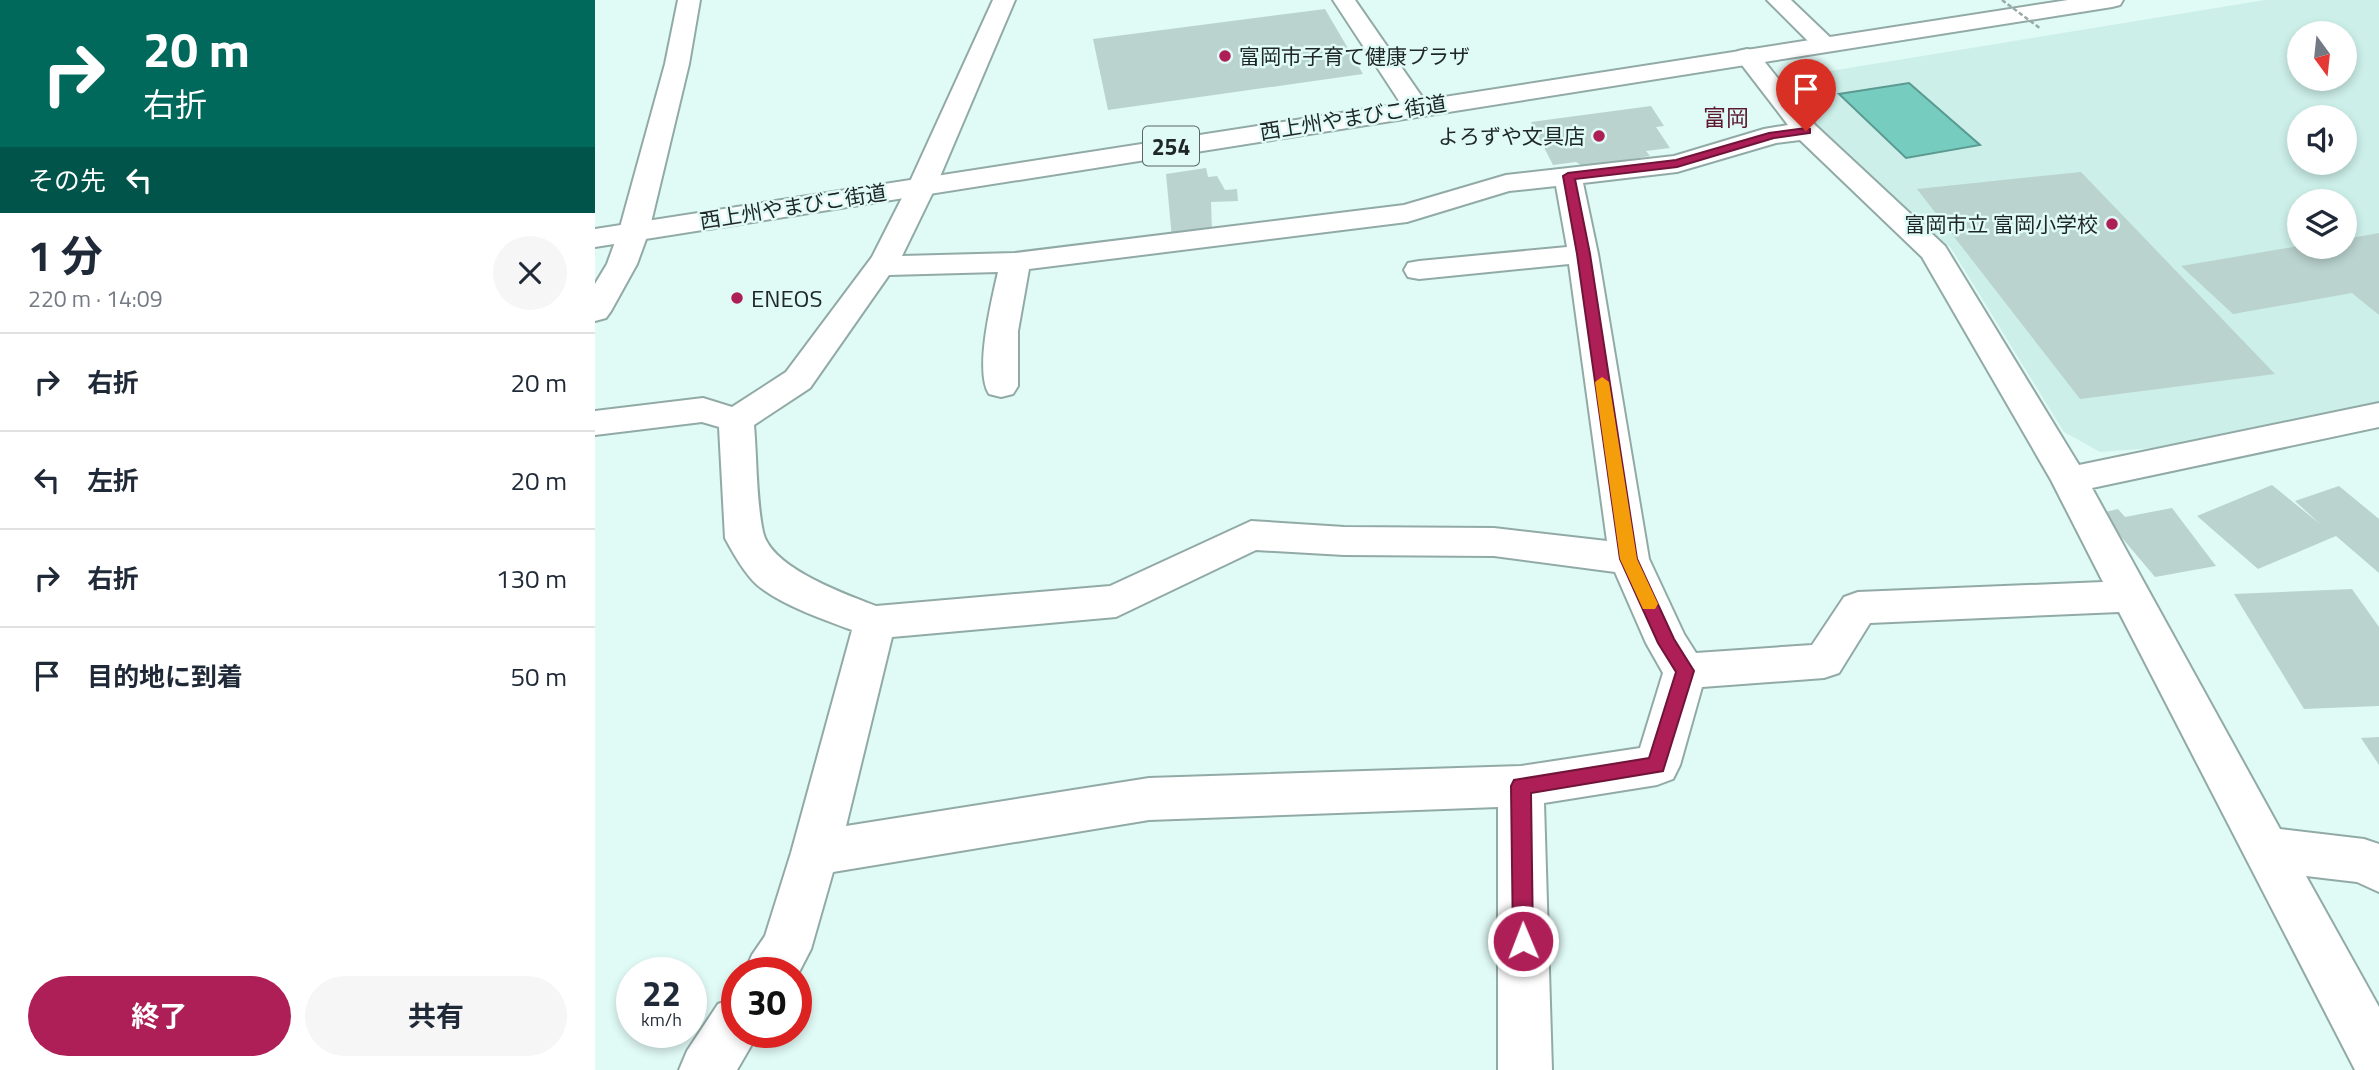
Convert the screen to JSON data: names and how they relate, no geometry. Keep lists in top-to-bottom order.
{
  "streets": {
    "main road": ["西上州やまびこ街道", "254"]
  },
  "districts": ["富岡"],
  "places": [
    "富岡市子育て健康プラザ",
    "よろずや文具店",
    "富岡市立 富岡小学校",
    "ENEOS"
  ],
  "north": "bottom",
  "page": {
    "turn": ["20 m", "右折"],
    "then": "その先",
    "heading": ["1 分", "220 m · 14:09"],
    "list": [
      {
        "name": "右折",
        "value": "20 m"
      },
      {
        "name": "左折",
        "value": "20 m"
      },
      {
        "name": "右折",
        "value": "130 m"
      },
      {
        "name": "目的地に到着",
        "value": "50 m"
      }
    ],
    "speed": "22 km/h",
    "limit": "30",
    "buttons": ["終了", "共有"]
  }
}
